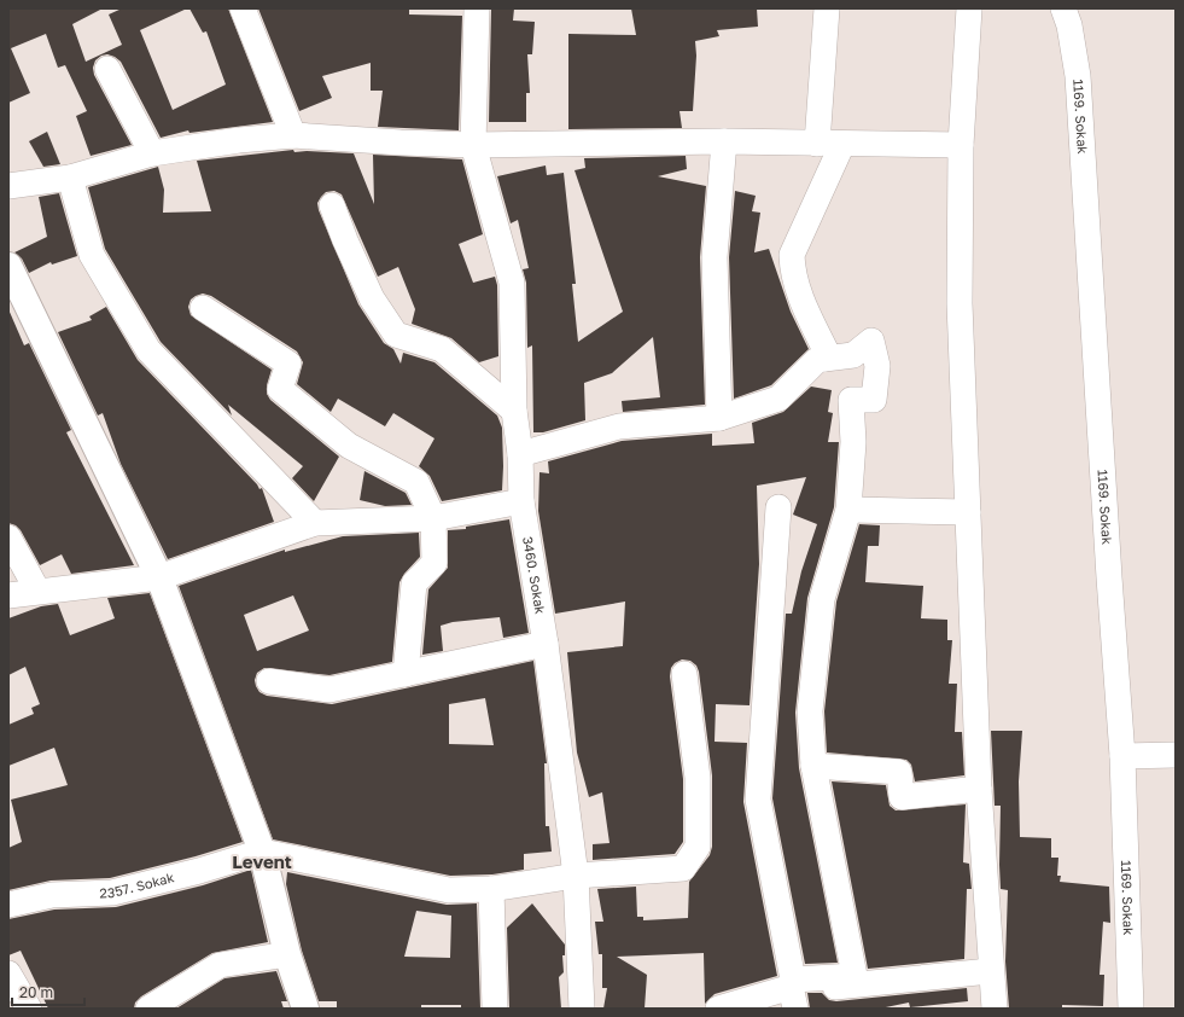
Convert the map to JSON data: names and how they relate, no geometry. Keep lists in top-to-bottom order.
{
  "streets": {
    "street": ["1169. Sokak", "3460. Sokak", "2357. Sokak"]
  },
  "districts": ["Levent"],
  "scale_bar": "20 m"
}
